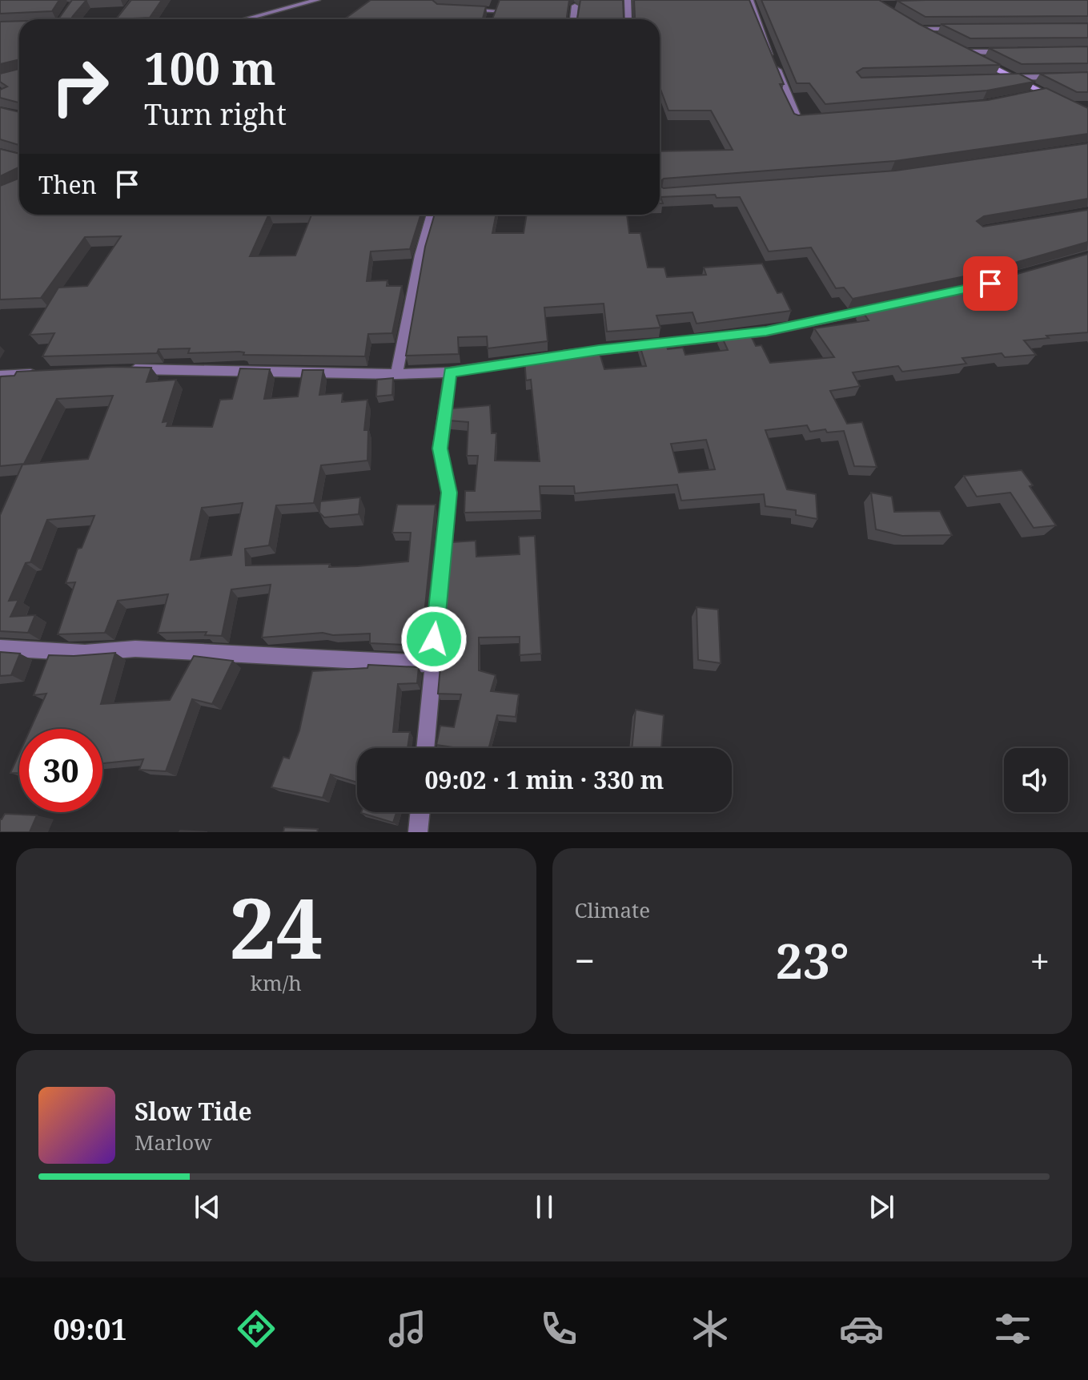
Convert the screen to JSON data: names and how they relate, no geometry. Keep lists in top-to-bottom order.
{
  "page": {
    "turn": ["100 m", "Turn right"],
    "then": "Then",
    "limit": "30",
    "trip": "09:02 · 1 min · 330 m",
    "tile": [
      ["24", "km/h"],
      "Climate"
    ],
    "heat": ["−", "23°", "+"],
    "song": ["Slow Tide", "Marlow"],
    "tabs": "09:01"
  }
}
